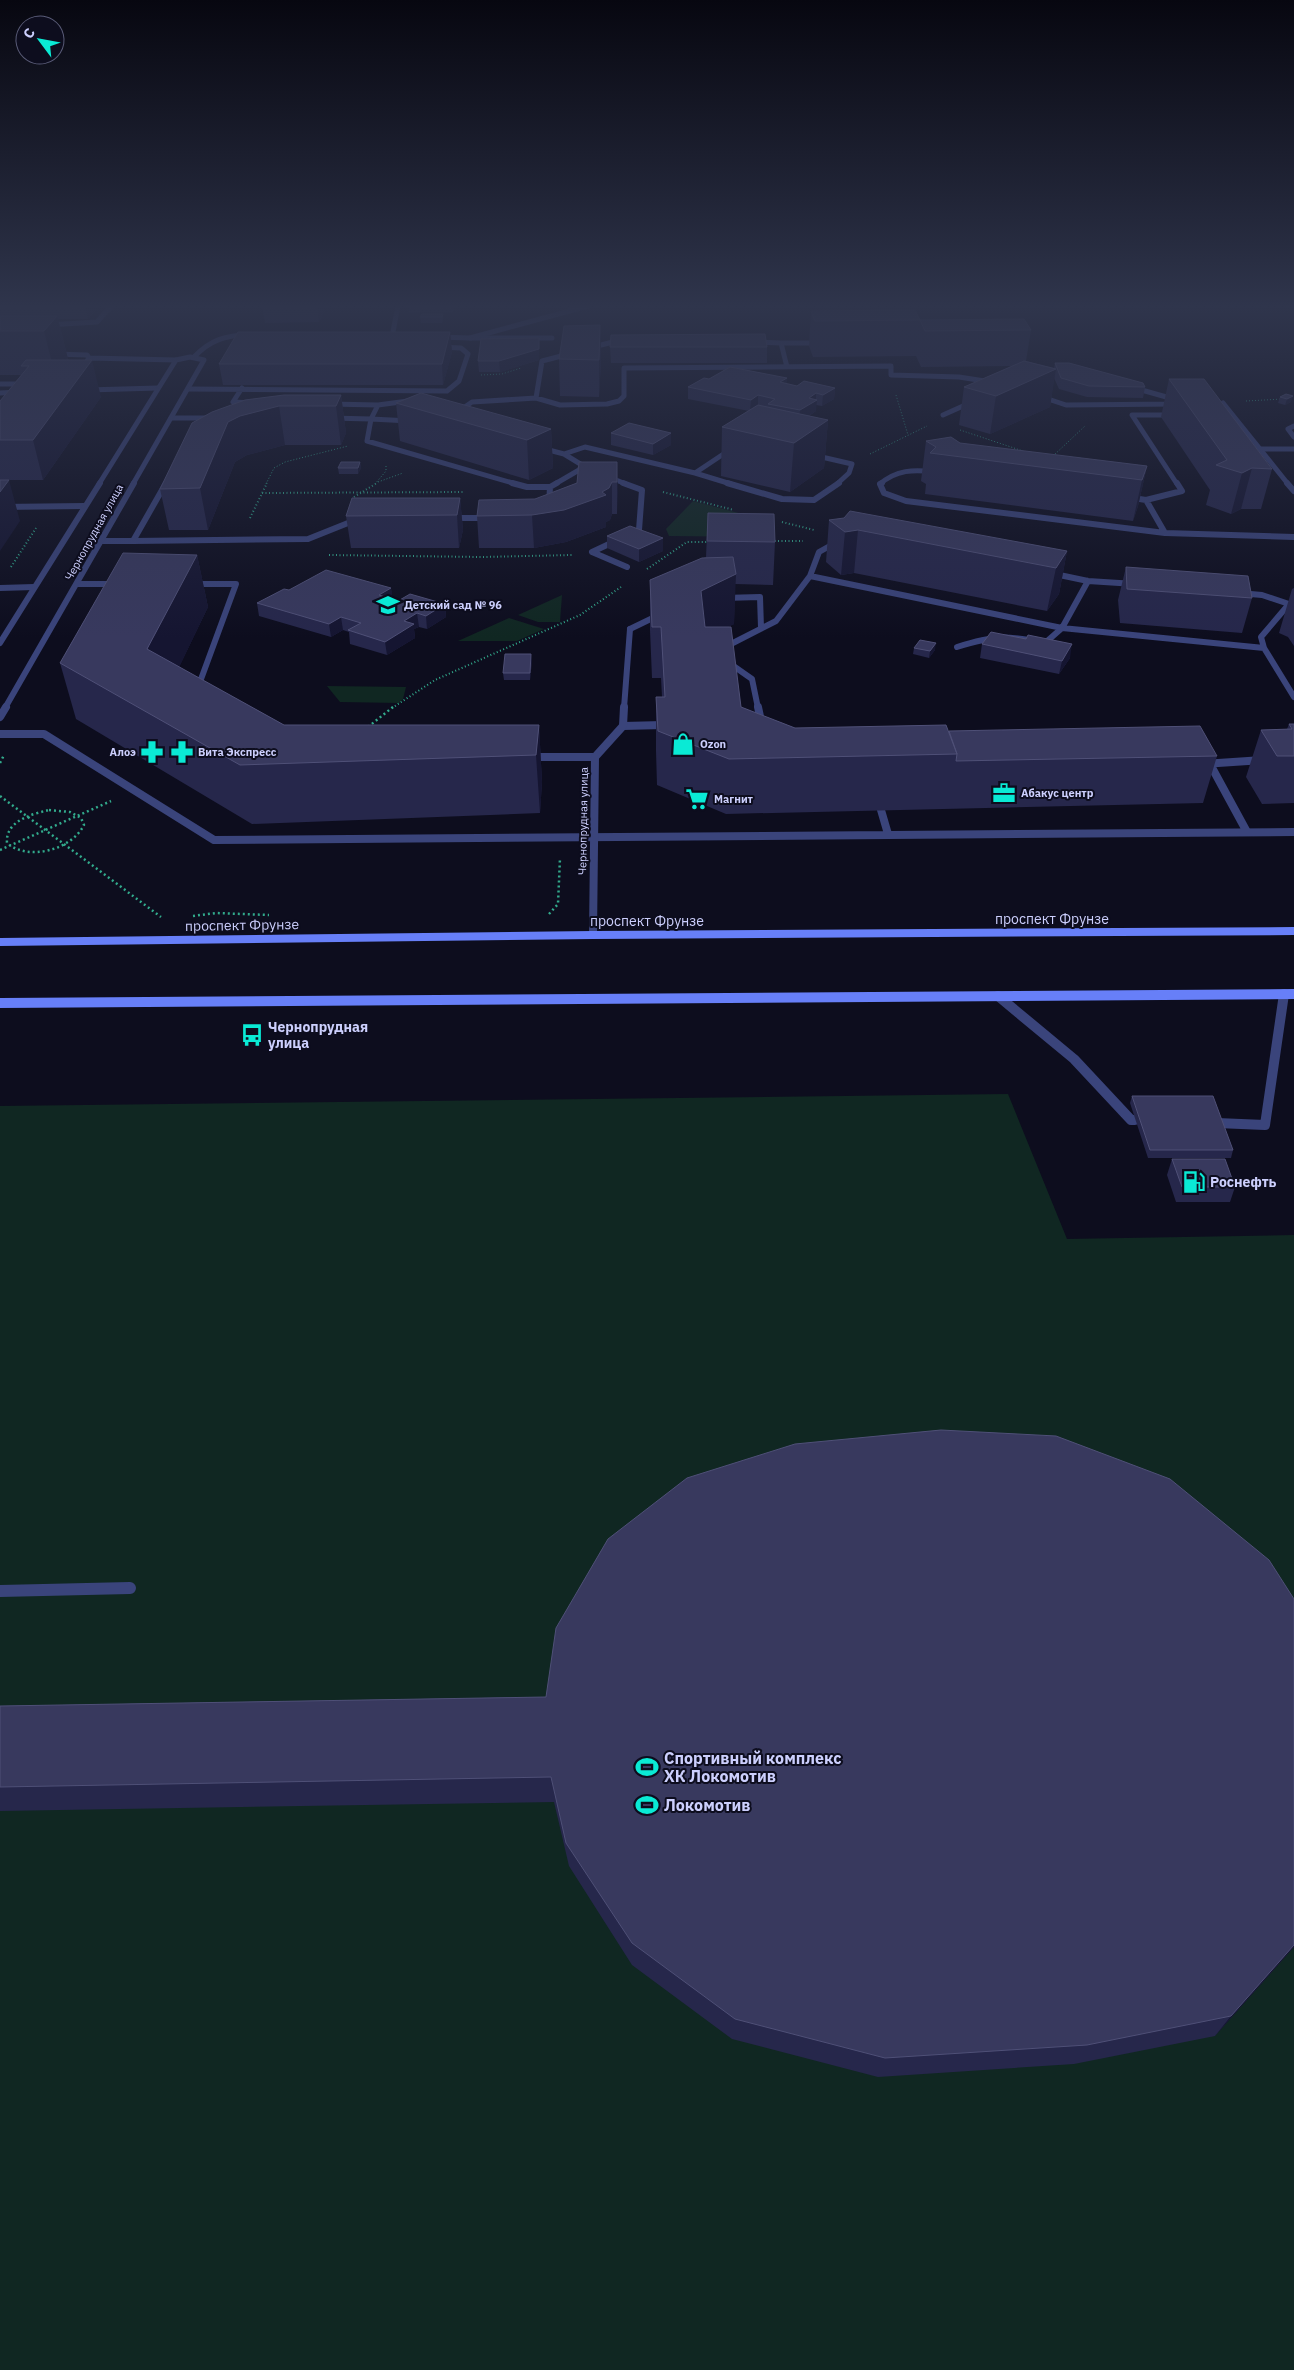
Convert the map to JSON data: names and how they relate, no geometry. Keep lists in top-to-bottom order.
{
  "streets": {
    "main road": ["проспект Фрунзе"],
    "street": ["Чернопрудная улица"]
  },
  "crossings": [
    ["Чернопрудная улица", "проспект Фрунзе"]
  ],
  "places": {
    "school or university": ["Детский сад № 96"],
    "shop": ["Ozon"],
    "pharmacy": ["Алоэ", "Вита Экспресс"],
    "office": ["Абакус центр"],
    "supermarket": ["Магнит"],
    "bus stop": ["Чернопрудная улица"],
    "fuel station": ["Роснефть"],
    "sports": ["Спортивный комплекс ХК Локомотив", "Локомотив"]
  },
  "north": "top left"
}
